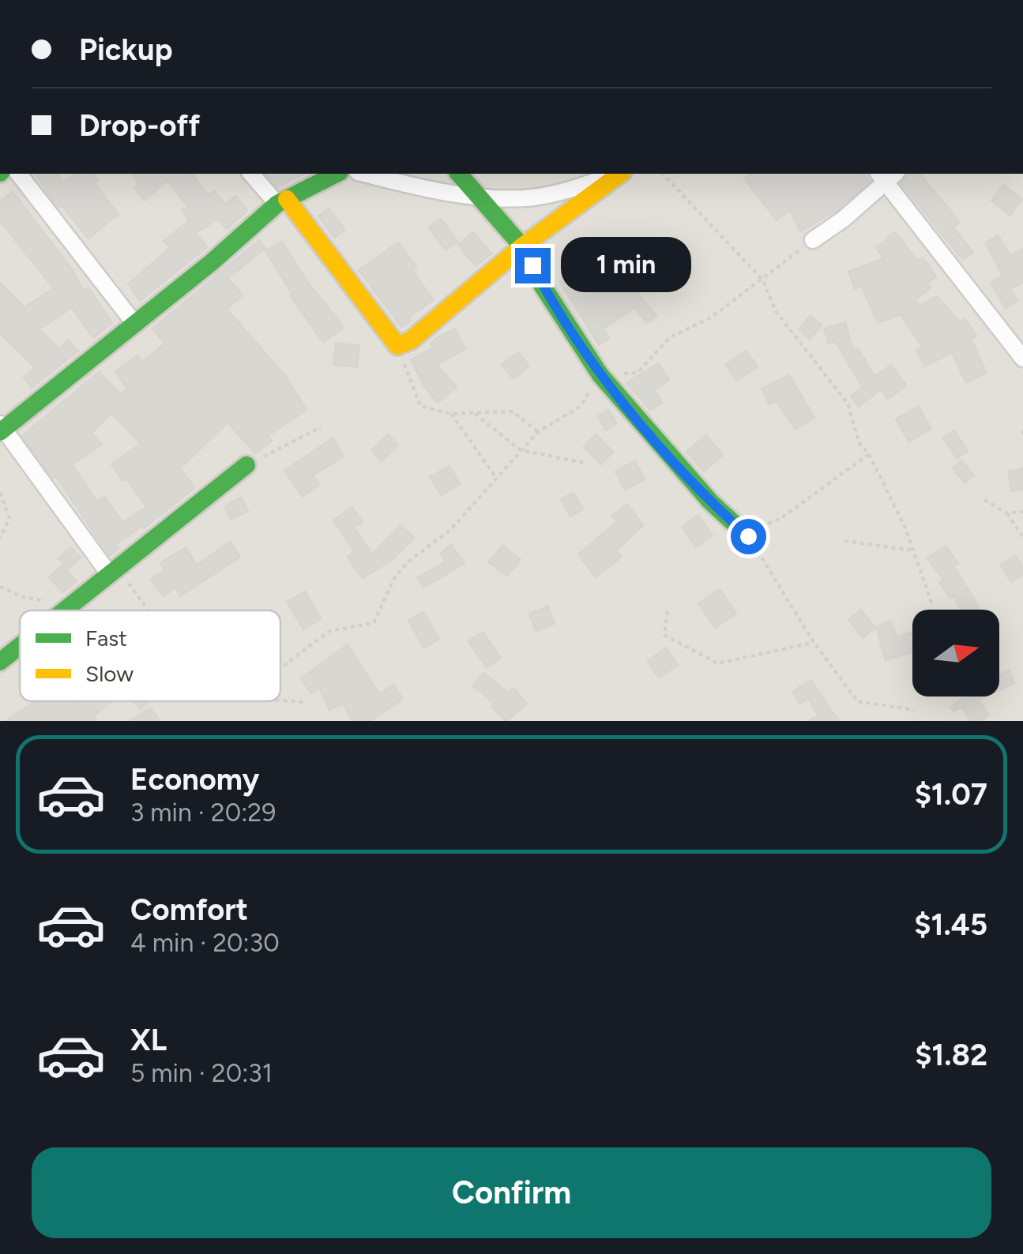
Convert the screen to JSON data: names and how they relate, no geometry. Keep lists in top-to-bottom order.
{
  "legend": ["Fast", "Slow"],
  "north": "right",
  "page": {
    "banner": ["Pickup", "Drop-off"],
    "bubble": "1 min",
    "list": [
      {
        "name": "Economy",
        "note": "3 min · 20:29",
        "value": "$1.07"
      },
      {
        "name": "Comfort",
        "note": "4 min · 20:30",
        "value": "$1.45"
      },
      {
        "name": "XL",
        "note": "5 min · 20:31",
        "value": "$1.82"
      }
    ],
    "buttons": "Confirm"
  }
}
